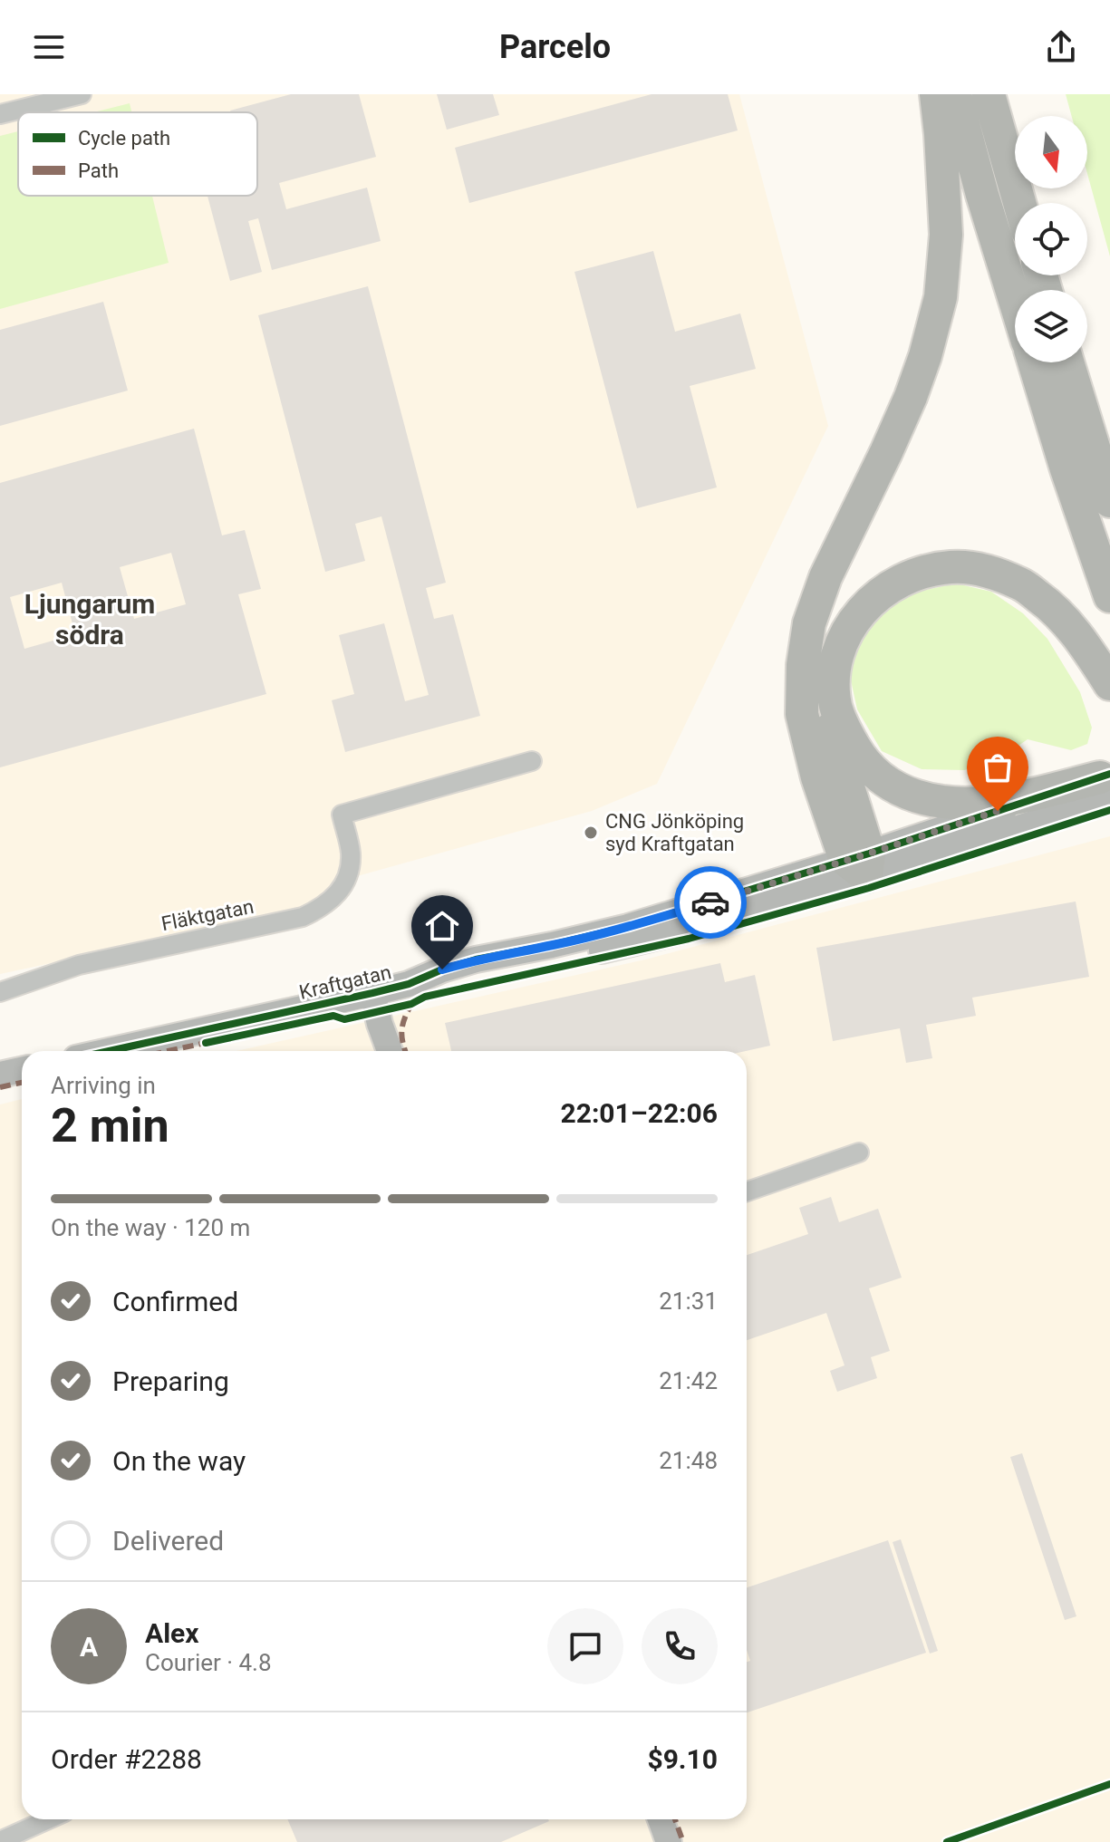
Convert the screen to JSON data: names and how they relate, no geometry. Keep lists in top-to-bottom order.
{
  "streets": {
    "street": ["Fläktgatan", "Kraftgatan"]
  },
  "districts": ["Ljungarum södra"],
  "places": ["CNG Jönköping syd Kraftgatan"],
  "legend": ["Cycle path", "Path"],
  "north": "bottom",
  "page": {
    "header": "Parcelo",
    "heading": ["2 min", "Arriving in", "22:01–22:06"],
    "panel": [
      "Alex",
      "Courier · 4.8",
      "Order #2288",
      "$9.10"
    ],
    "bar": "On the way · 120 m",
    "list": [
      ["Confirmed", "21:31"],
      ["Preparing", "21:42"],
      ["On the way", "21:48"],
      "Delivered"
    ],
    "round": "A"
  }
}
